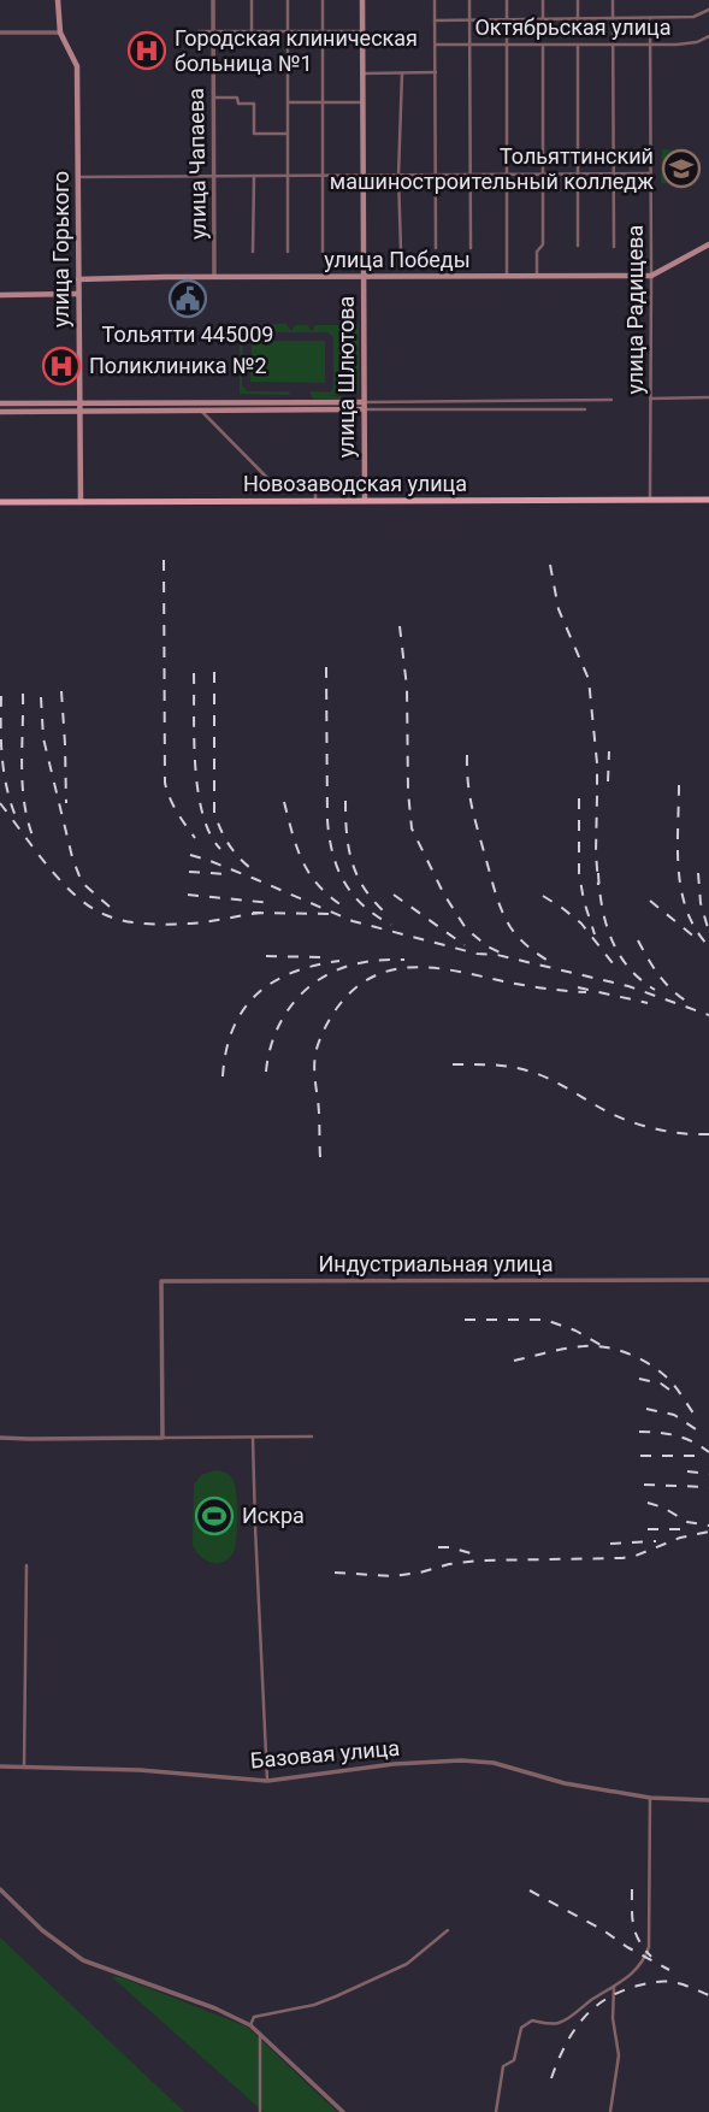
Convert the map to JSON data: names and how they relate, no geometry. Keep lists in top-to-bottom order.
{
  "streets": {
    "main road": [
      "улица Горького",
      "улица Победы",
      "улица Шлютова",
      "Новозаводская улица"
    ],
    "street": [
      "Октябрьская улица",
      "улица Чапаева",
      "улица Радищева",
      "Индустриальная улица",
      "Базовая улица"
    ]
  },
  "crossings": [
    ["Октябрьская улица", "улица Радищева"],
    ["улица Чапаева", "улица Победы"],
    ["улица Горького", "улица Победы"],
    ["улица Горького", "Новозаводская улица"],
    ["улица Победы", "улица Радищева"],
    ["улица Победы", "улица Шлютова"],
    ["улица Радищева", "Новозаводская улица"],
    ["улица Шлютова", "Новозаводская улица"]
  ],
  "places": {
    "hospital": ["Городская клиническая больница №1", "Поликлиника №2"],
    "school or university": ["Тольяттинский машиностроительный колледж"],
    "public building": ["Тольятти 445009"],
    "sports": ["Искра"]
  }
}
